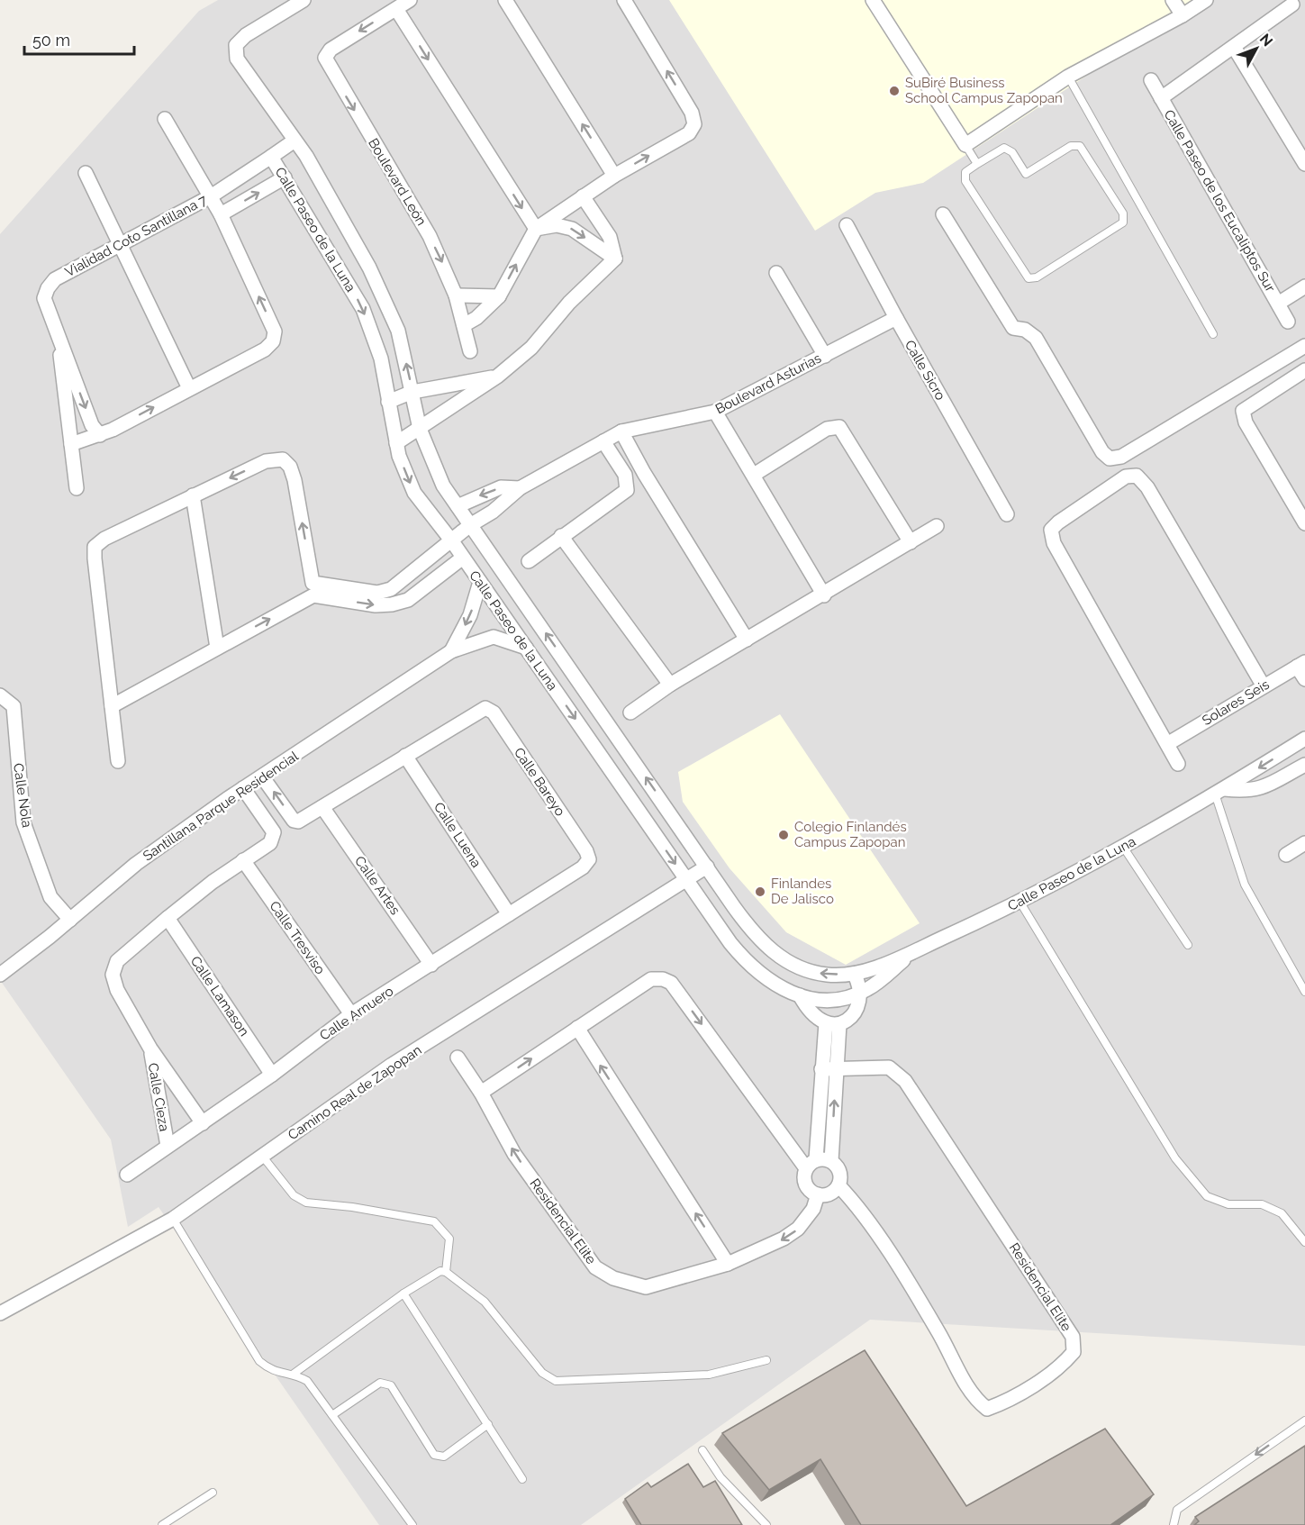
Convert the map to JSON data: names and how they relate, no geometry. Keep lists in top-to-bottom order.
{
  "streets": {
    "street": [
      "Boulevard León",
      "Calle Paseo de los Eucaliptos Sur",
      "Calle Paseo de la Luna",
      "Vialidad Coto Santillana 7",
      "Calle Sicro",
      "Boulevard Asturias",
      "Solares Seis",
      "Calle Bareyo",
      "Calle Nola",
      "Santillana Parque Residencial",
      "Calle Luena",
      "Calle Artes",
      "Calle Tresviso",
      "Calle Lamason",
      "Calle Arnuero",
      "Camino Real de Zapopan",
      "Calle Cieza",
      "Residencial Elite"
    ]
  },
  "crossings": [
    ["Calle Paseo de la Luna", "Vialidad Coto Santillana 7"],
    ["Calle Paseo de la Luna", "Boulevard Asturias"],
    ["Calle Paseo de la Luna", "Santillana Parque Residencial"],
    ["Calle Paseo de la Luna", "Camino Real de Zapopan"],
    ["Calle Sicro", "Boulevard Asturias"],
    ["Calle Bareyo", "Calle Luena"],
    ["Calle Bareyo", "Calle Arnuero"],
    ["Calle Nola", "Santillana Parque Residencial"],
    ["Calle Luena", "Calle Arnuero"],
    ["Calle Artes", "Calle Arnuero"],
    ["Calle Tresviso", "Calle Arnuero"],
    ["Calle Lamason", "Calle Arnuero"],
    ["Calle Lamason", "Calle Cieza"],
    ["Calle Arnuero", "Calle Cieza"]
  ],
  "places": ["SuBiré Business School Campus Zapopan", "Colegio Finlandés Campus Zapopan", "Finlandes De Jalisco"],
  "scale_bar": "50 m",
  "north": "top right"
}
